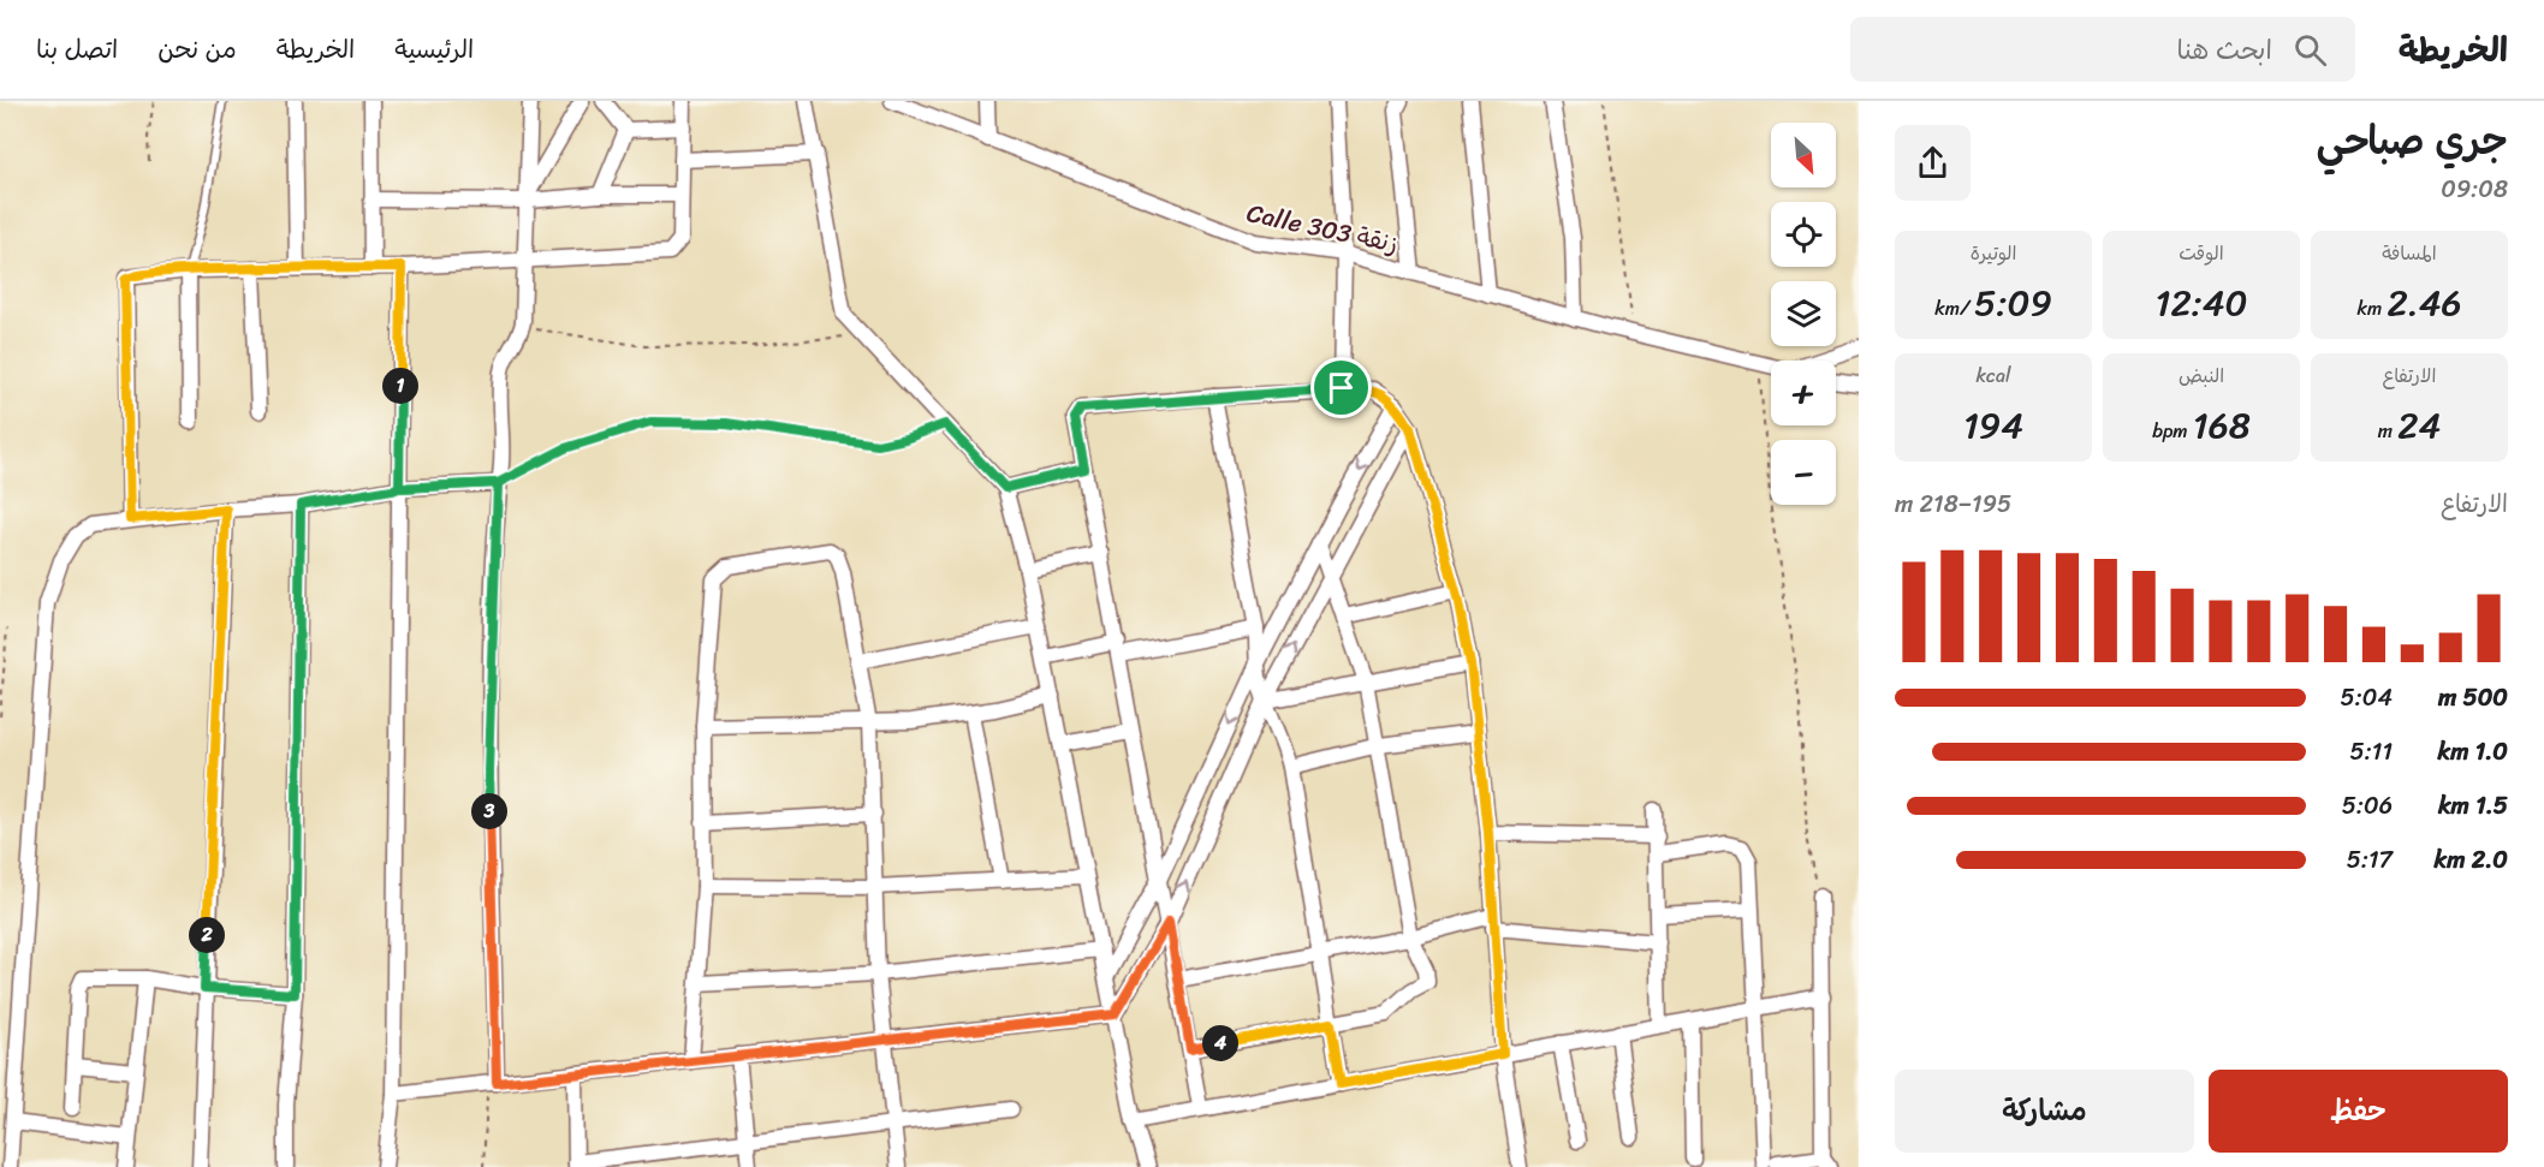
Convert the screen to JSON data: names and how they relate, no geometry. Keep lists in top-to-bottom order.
{
  "streets": {
    "street": ["Calle 303 زنقة"]
  },
  "north": "bottom right",
  "page": {
    "header": "الخريطة",
    "search": "ابحث هنا",
    "nav": [
      "الرئيسية",
      "الخريطة",
      "من نحن",
      "اتصل بنا"
    ],
    "heading": ["جري صباحي", "09:08"],
    "map_buttons": ["+", "−"],
    "stats": [
      ["المسافة", "2.46 km"],
      ["الوقت", "12:40"],
      ["الوتيرة", "5:09 /km"],
      ["الارتفاع", "24 m"],
      ["النبض", "168 bpm"],
      ["kcal", "194"]
    ],
    "pins": [
      "1",
      "3",
      "2",
      "4"
    ],
    "chart": ["الارتفاع", "195–218 m"],
    "list": [
      {
        "name": "500 m",
        "note": "5:04"
      },
      {
        "name": "1.0 km",
        "note": "5:11"
      },
      {
        "name": "1.5 km",
        "note": "5:06"
      },
      {
        "name": "2.0 km",
        "note": "5:17"
      }
    ],
    "buttons": ["حفظ", "مشاركة"]
  }
}
